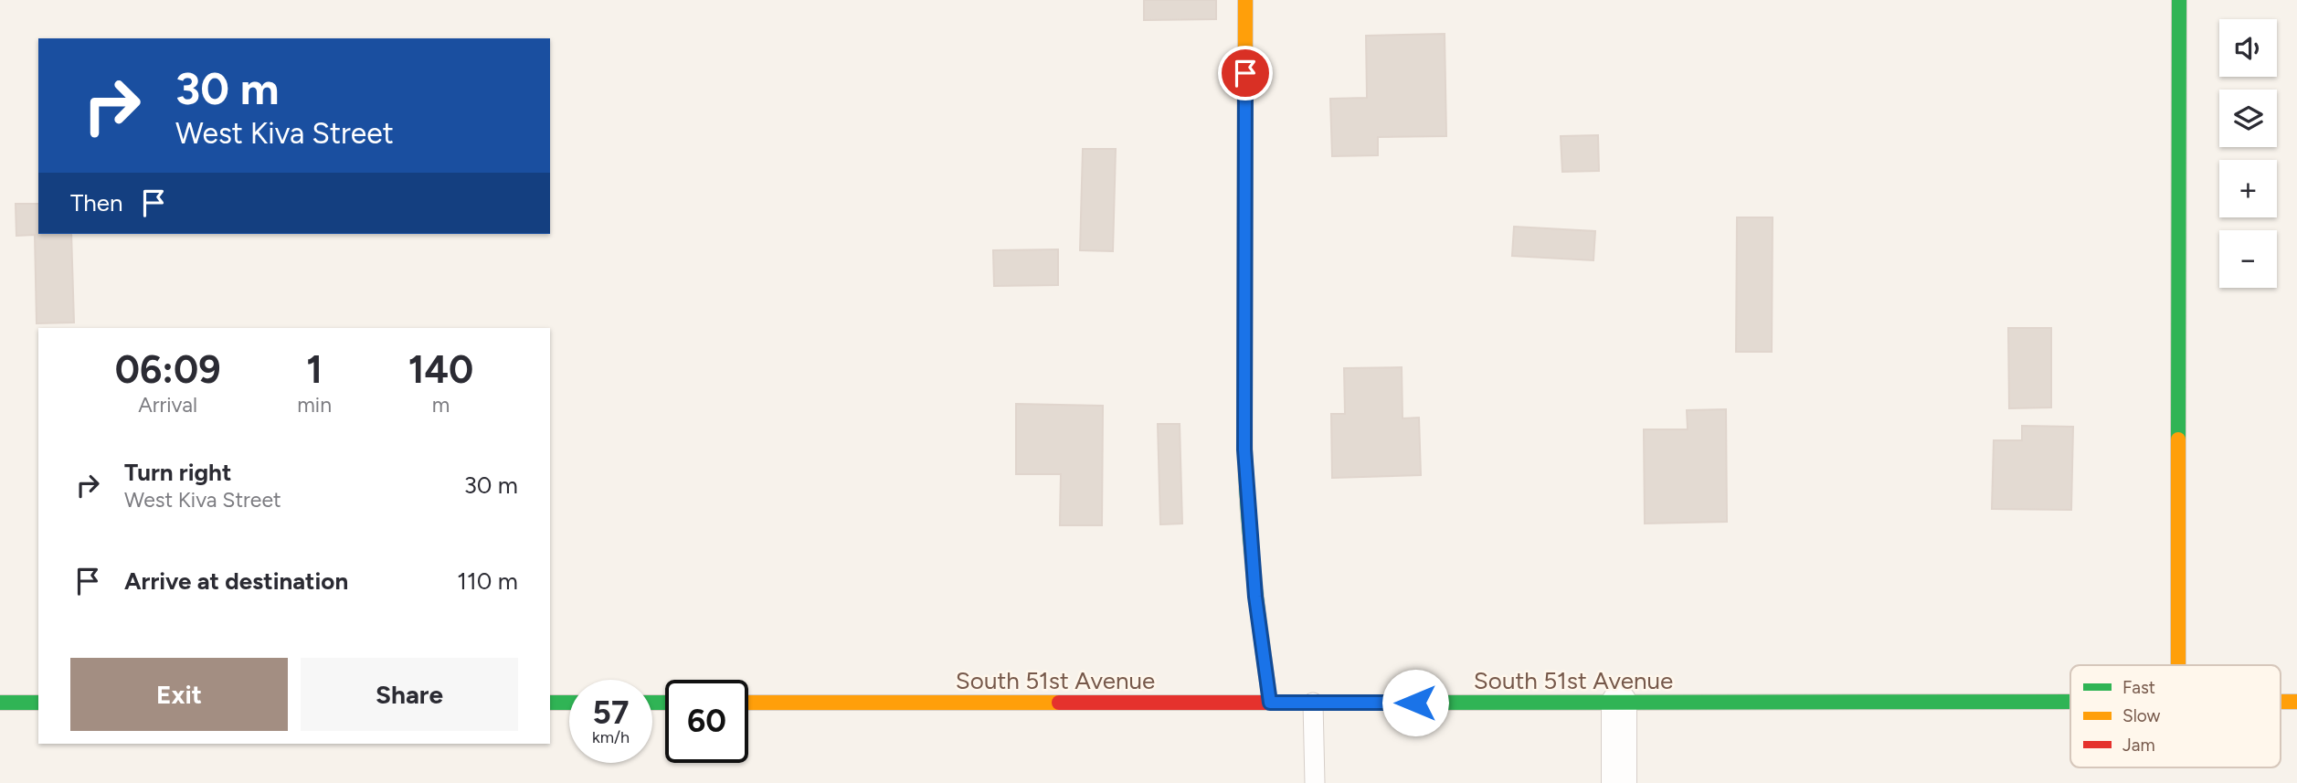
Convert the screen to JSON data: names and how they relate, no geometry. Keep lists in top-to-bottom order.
{
  "streets": {
    "main road": ["South 51st Avenue"]
  },
  "legend": ["Fast", "Slow", "Jam"],
  "page": {
    "map_buttons": ["+", "−"],
    "turn": ["30 m", "West Kiva Street"],
    "then": "Then",
    "eta": [
      "06:09",
      "Arrival",
      "1",
      "min",
      "140",
      "m"
    ],
    "list": [
      {
        "name": "Turn right",
        "note": "West Kiva Street",
        "value": "30 m"
      },
      {
        "name": "Arrive at destination",
        "value": "110 m"
      }
    ],
    "buttons": ["Exit", "Share"],
    "speed": "57 km/h",
    "limit": "60"
  }
}
